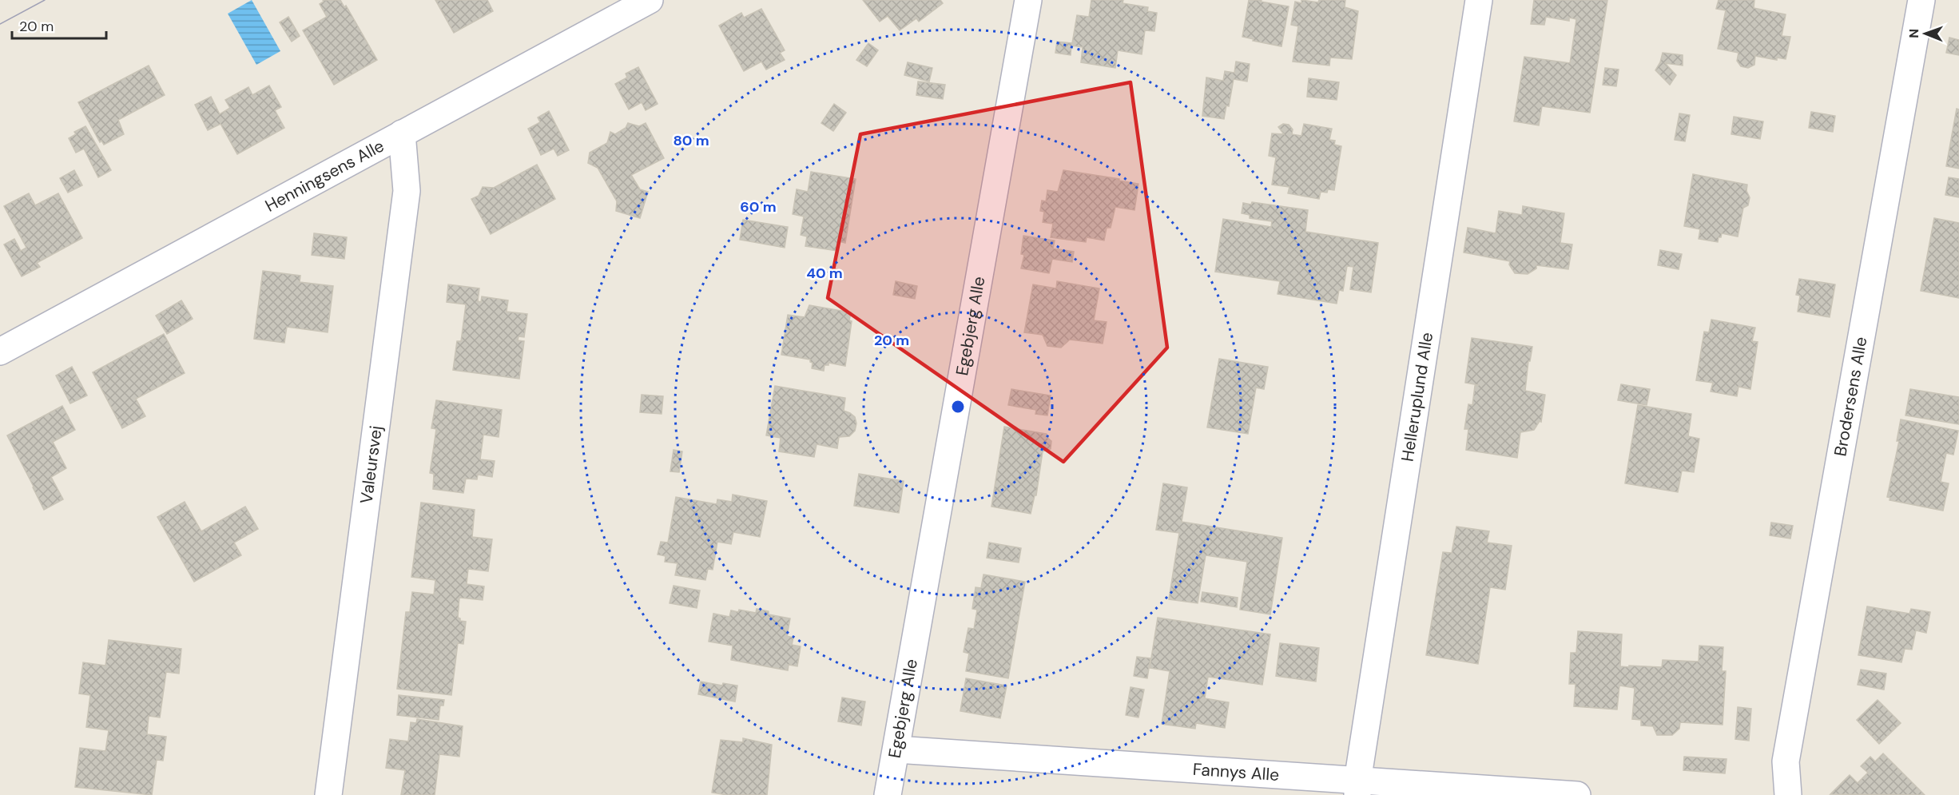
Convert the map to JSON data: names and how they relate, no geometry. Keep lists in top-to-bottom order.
{
  "streets": {
    "street": [
      "Henningsens Alle",
      "Egebjerg Alle",
      "Helleruplund Alle",
      "Brodersens Alle",
      "Valeursvej",
      "Fannys Alle"
    ]
  },
  "crossings": [
    ["Henningsens Alle", "Valeursvej"],
    ["Egebjerg Alle", "Fannys Alle"],
    ["Helleruplund Alle", "Fannys Alle"]
  ],
  "scale_bar": "20 m",
  "north": "left",
  "rings": [
    "80 m",
    "60 m",
    "40 m",
    "20 m"
  ]
}
